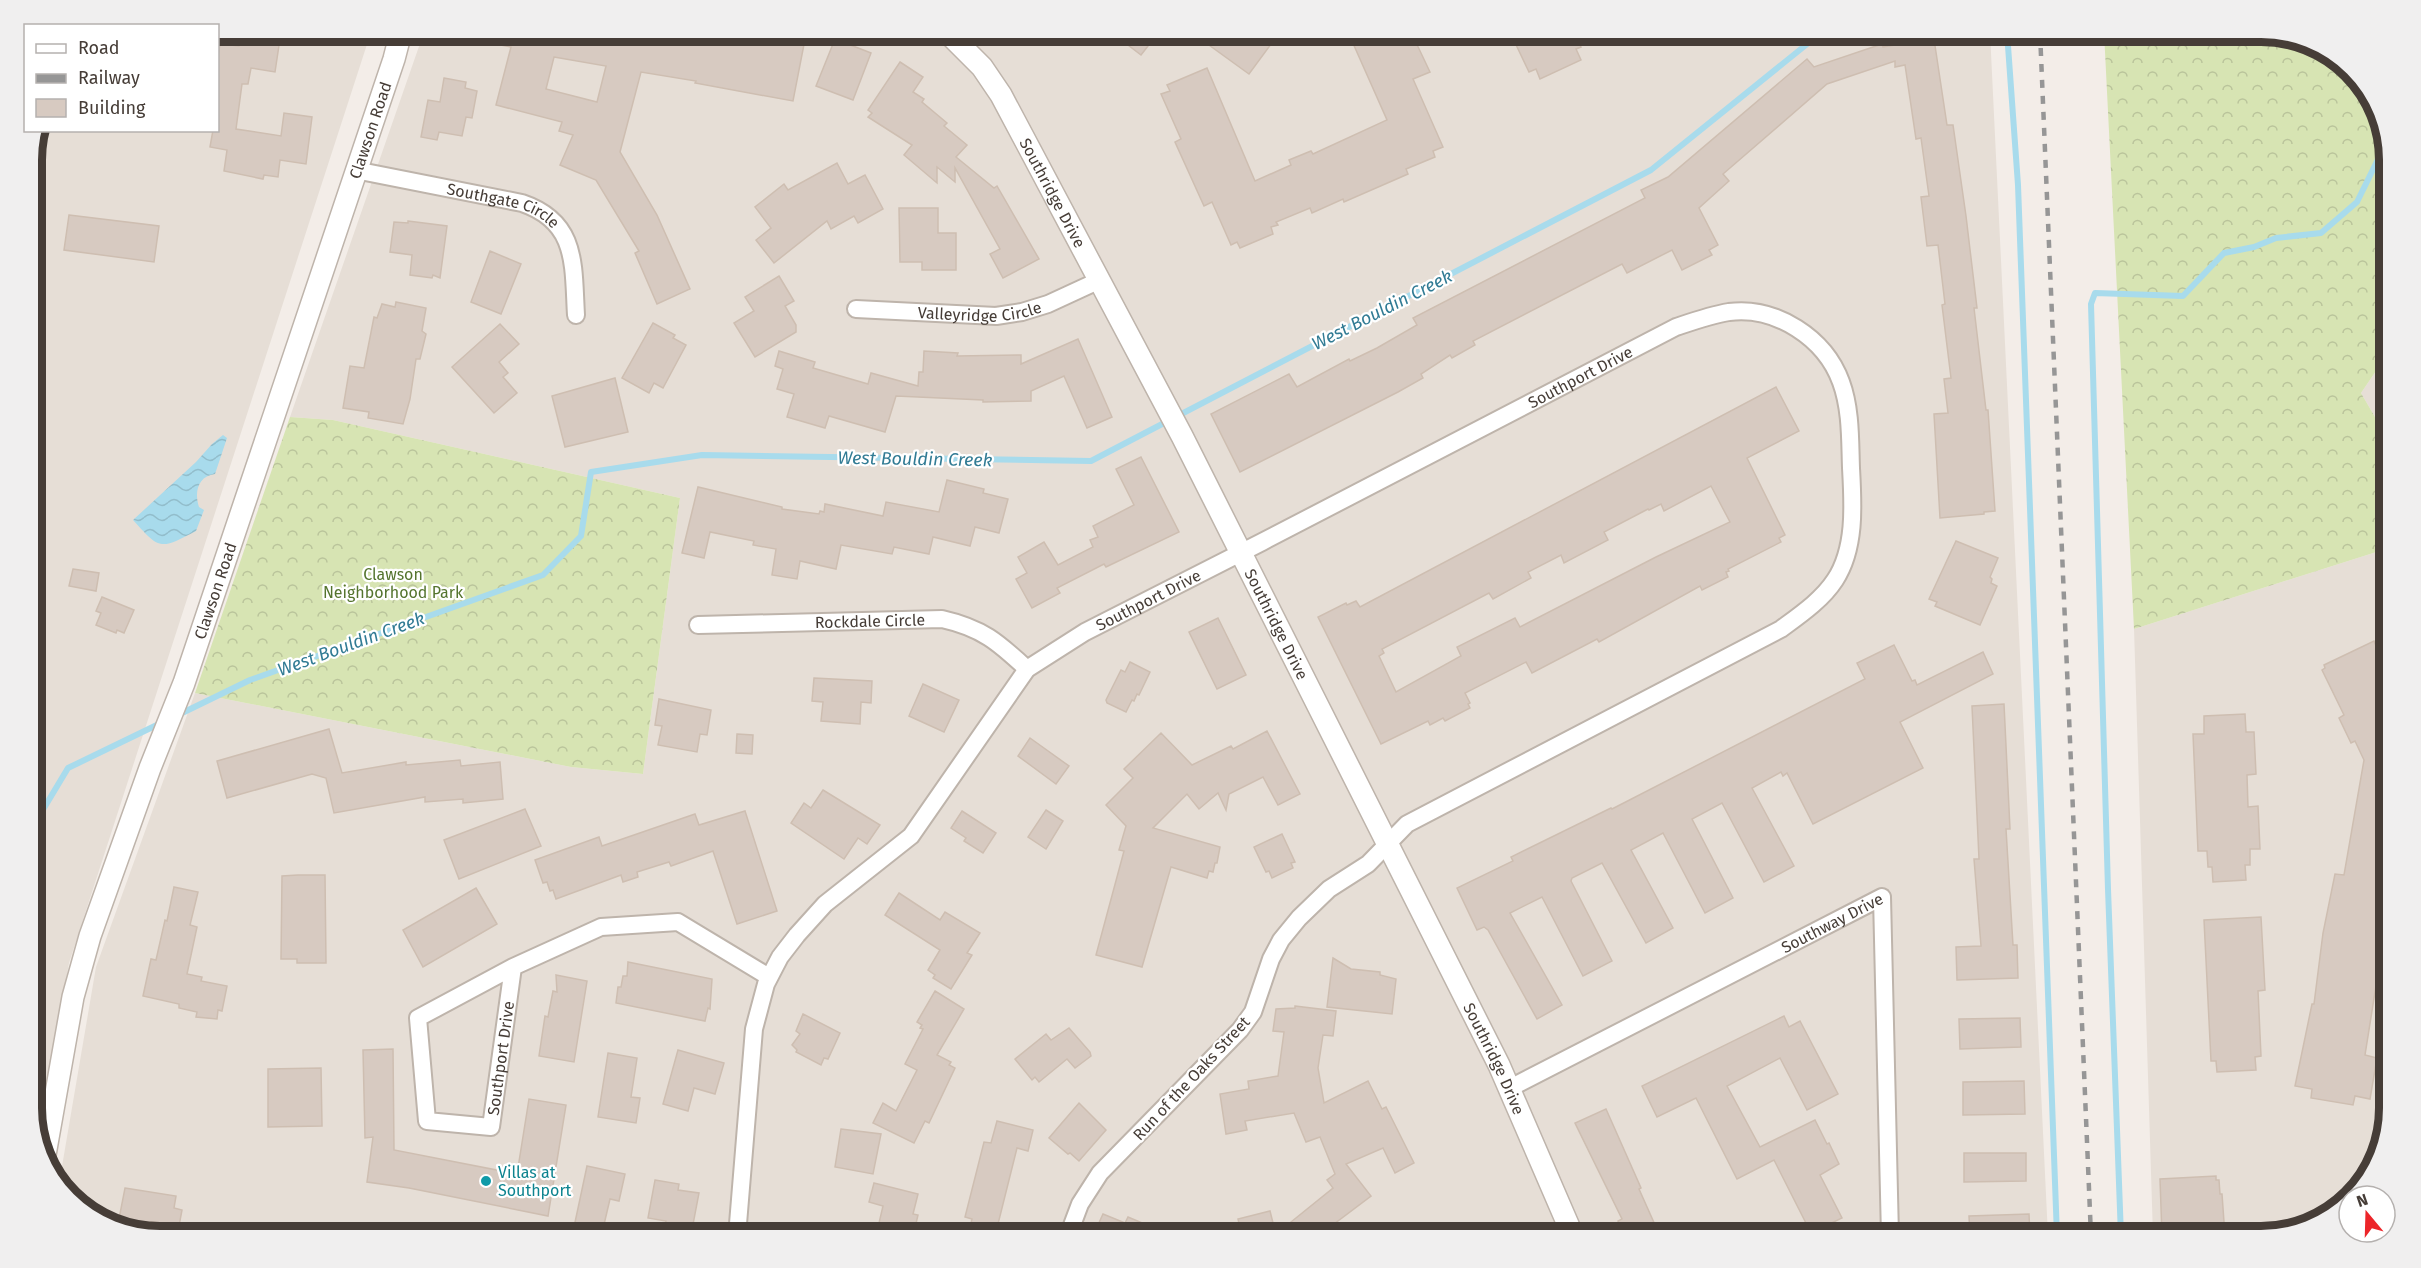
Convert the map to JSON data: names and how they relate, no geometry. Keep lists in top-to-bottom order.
{
  "streets": {
    "street": [
      "Clawson Road",
      "Southridge Drive",
      "Southgate Circle",
      "Valleyridge Circle",
      "Southport Drive",
      "Rockdale Circle",
      "Southway Drive",
      "Run of the Oaks Street"
    ]
  },
  "crossings": [
    ["Clawson Road", "Southgate Circle"],
    ["Southridge Drive", "Valleyridge Circle"],
    ["Southridge Drive", "Southport Drive"],
    ["Southridge Drive", "Southway Drive"],
    ["Southridge Drive", "Run of the Oaks Street"],
    ["Southport Drive", "Rockdale Circle"],
    ["Southport Drive", "Run of the Oaks Street"]
  ],
  "water": ["West Bouldin Creek"],
  "parks": ["Clawson Neighborhood Park"],
  "places": ["Villas at Southport"],
  "legend": ["Road", "Railway", "Building"],
  "north": "top"
}
